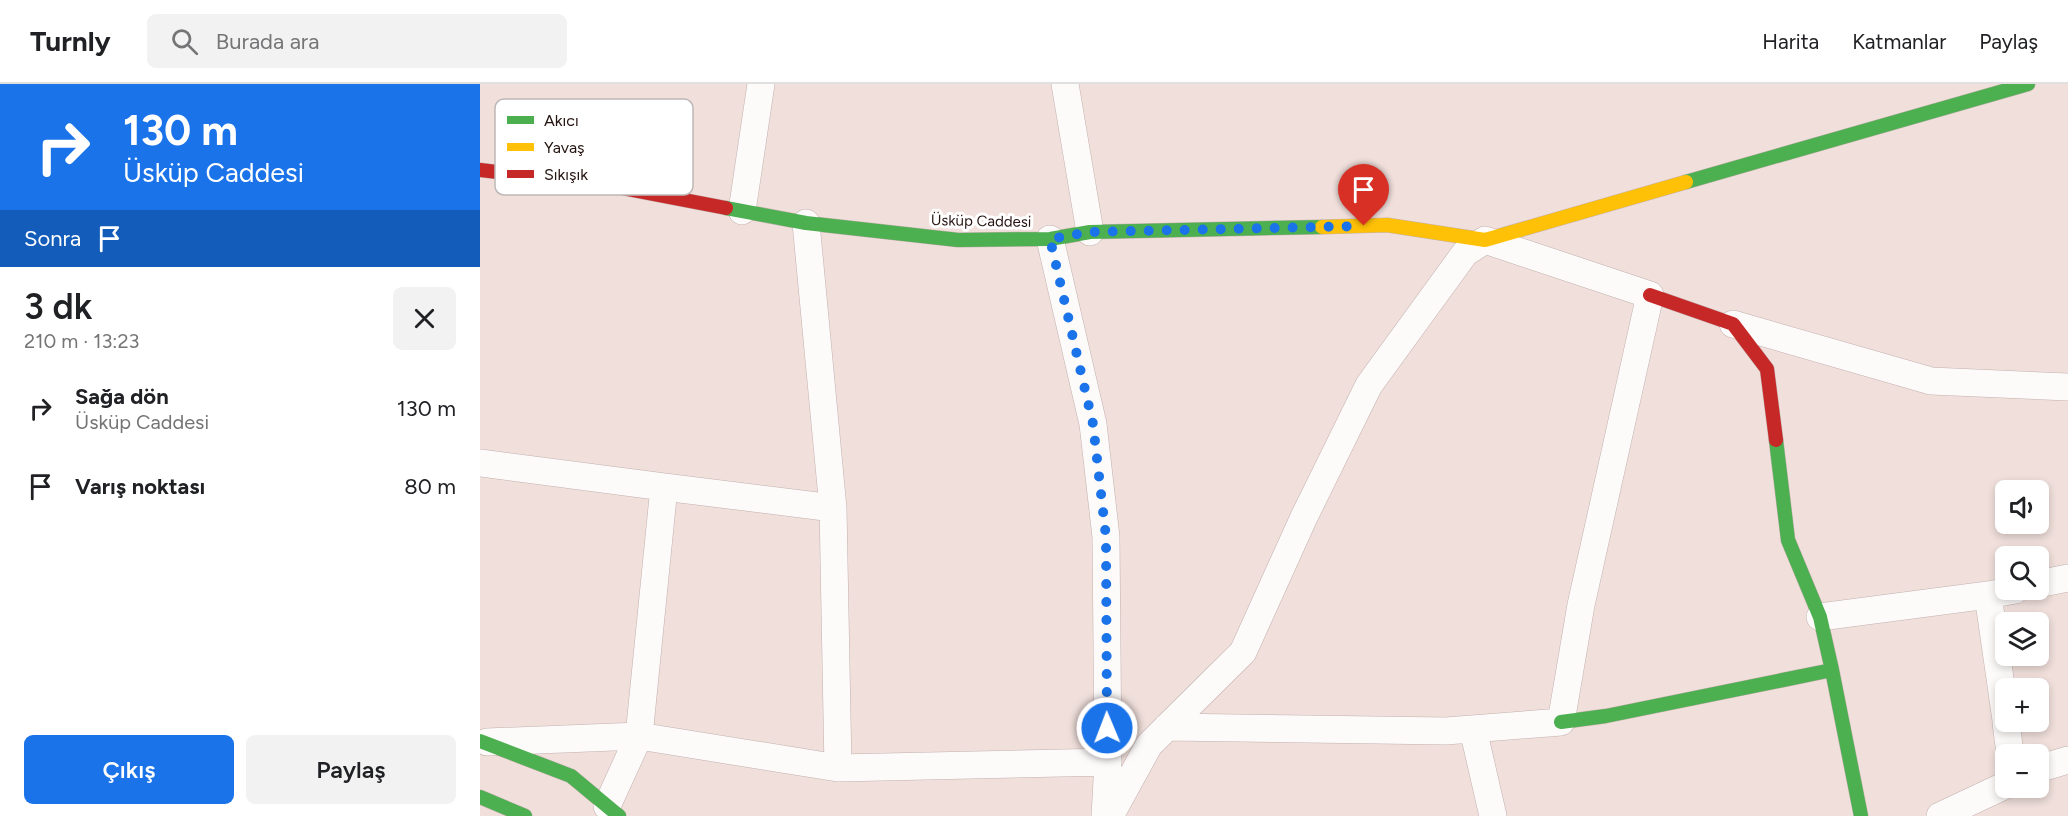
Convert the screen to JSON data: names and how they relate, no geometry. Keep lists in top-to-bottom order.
{
  "streets": {
    "street": ["Üsküp Caddesi"]
  },
  "legend": ["Akıcı", "Yavaş", "Sıkışık"],
  "page": {
    "header": "Turnly",
    "search": "Burada ara",
    "nav": ["Harita", "Katmanlar", "Paylaş"],
    "turn": ["130 m", "Üsküp Caddesi"],
    "then": "Sonra",
    "heading": ["3 dk", "210 m · 13:23"],
    "list": [
      {
        "name": "Sağa dön",
        "note": "Üsküp Caddesi",
        "value": "130 m"
      },
      {
        "name": "Varış noktası",
        "value": "80 m"
      }
    ],
    "map_buttons": ["+", "−"],
    "buttons": ["Çıkış", "Paylaş"]
  }
}
